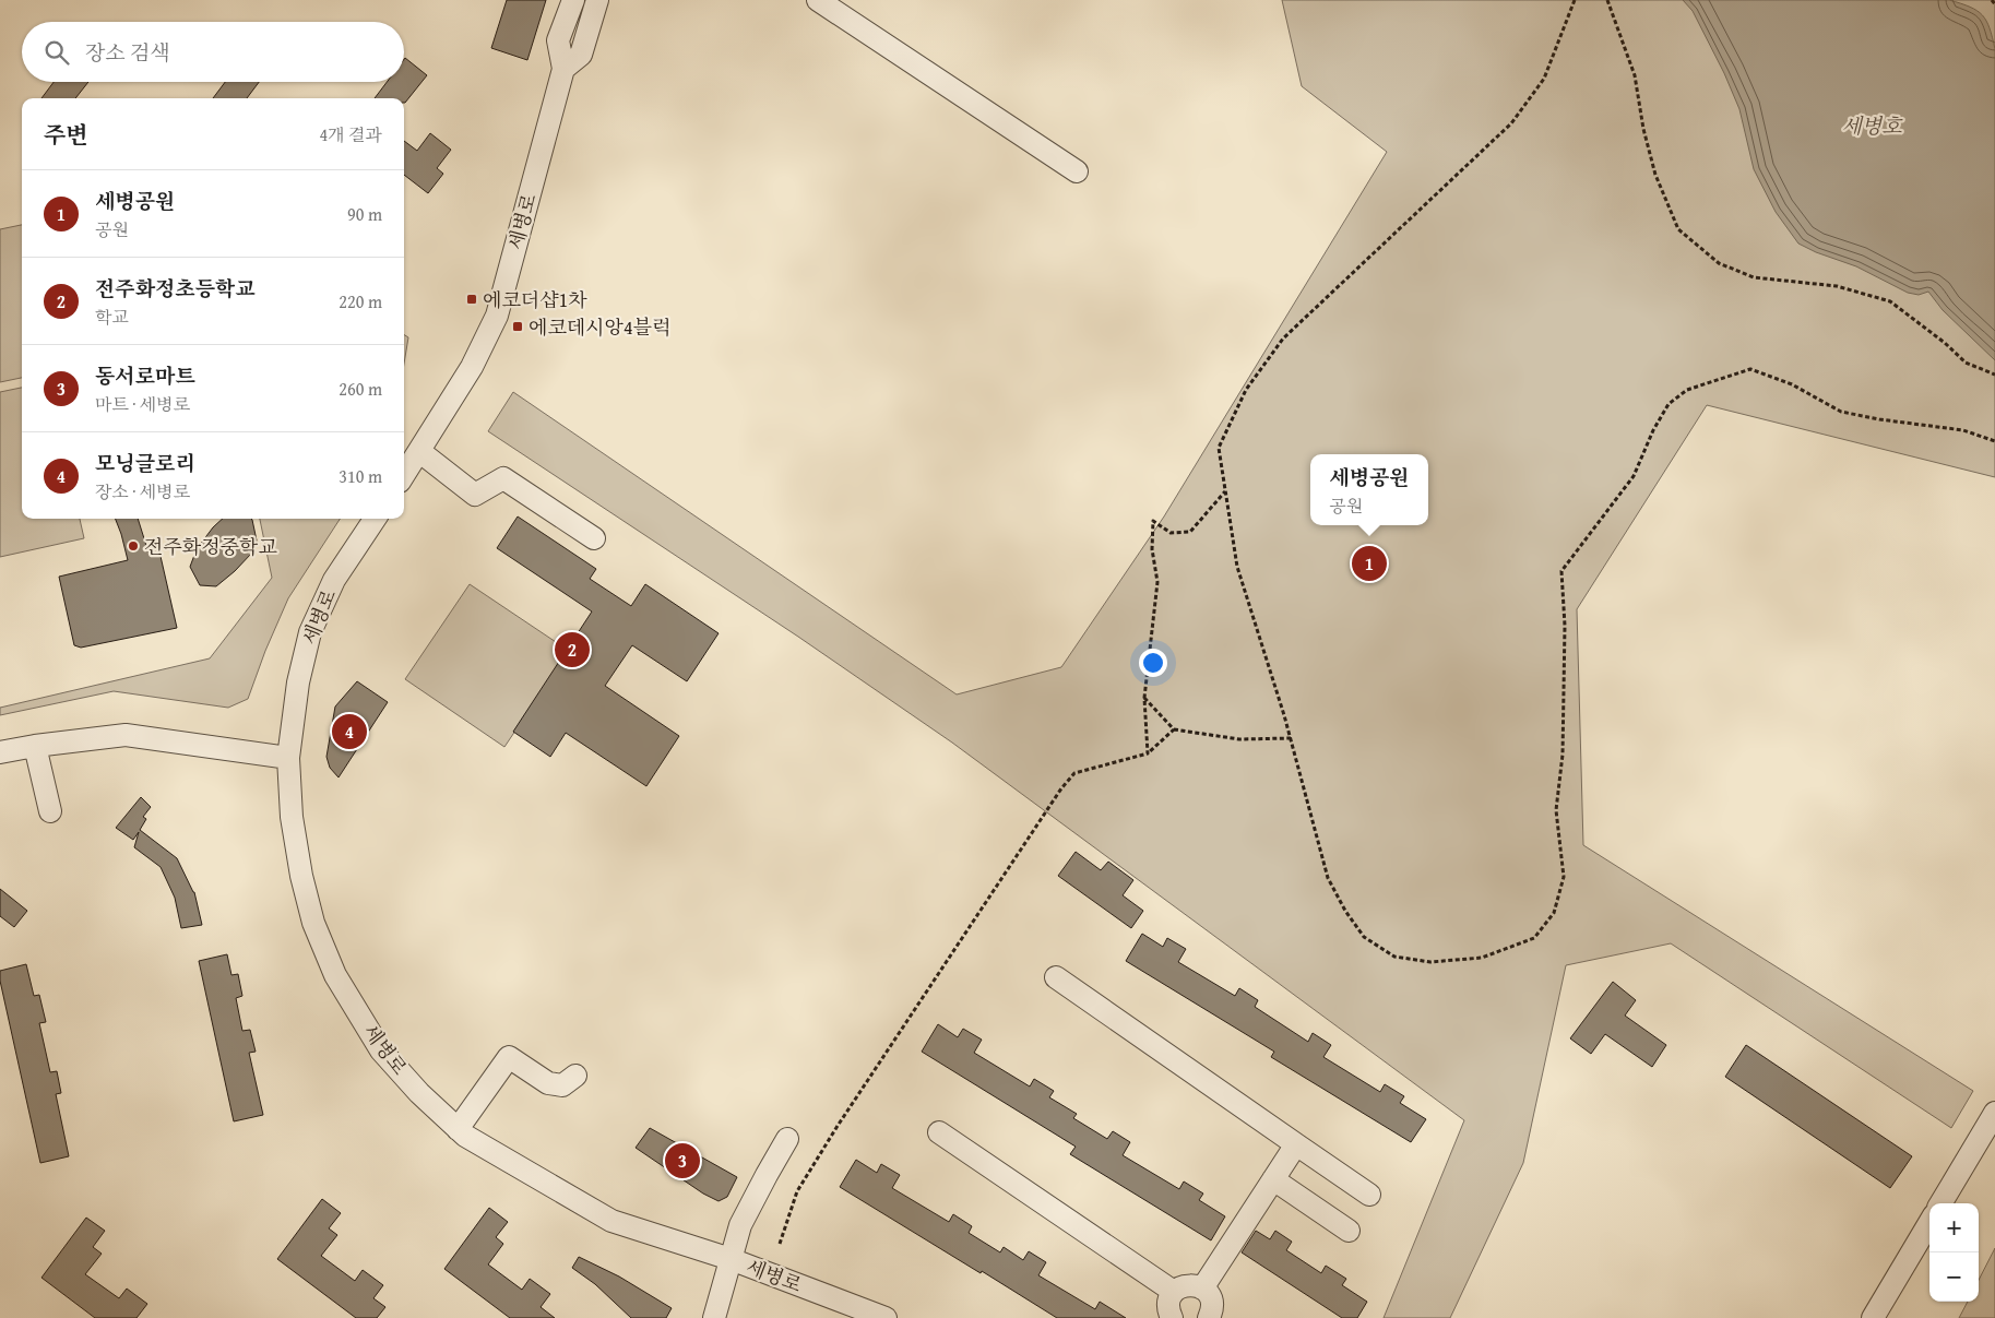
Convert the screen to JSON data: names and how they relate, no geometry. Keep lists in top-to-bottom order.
{
  "streets": {
    "street": ["세병로"]
  },
  "water": ["세병호"],
  "places": {
    "transit": ["에코더샵1차", "에코데시앙4블럭"],
    "other": ["전주화정중학교"]
  },
  "page": {
    "search": "장소 검색",
    "heading": ["주변", "4개 결과"],
    "list": [
      {
        "mark": "1",
        "name": "세병공원",
        "note": "공원",
        "value": "90 m"
      },
      {
        "mark": "2",
        "name": "전주화정초등학교",
        "note": "학교",
        "value": "220 m"
      },
      {
        "mark": "3",
        "name": "동서로마트",
        "note": "마트 · 세병로",
        "value": "260 m"
      },
      {
        "mark": "4",
        "name": "모닝글로리",
        "note": "장소 · 세병로",
        "value": "310 m"
      }
    ],
    "popup": ["세병공원", "공원"],
    "pins": [
      "1",
      "2",
      "4",
      "3"
    ],
    "map_buttons": ["+", "−"]
  }
}
